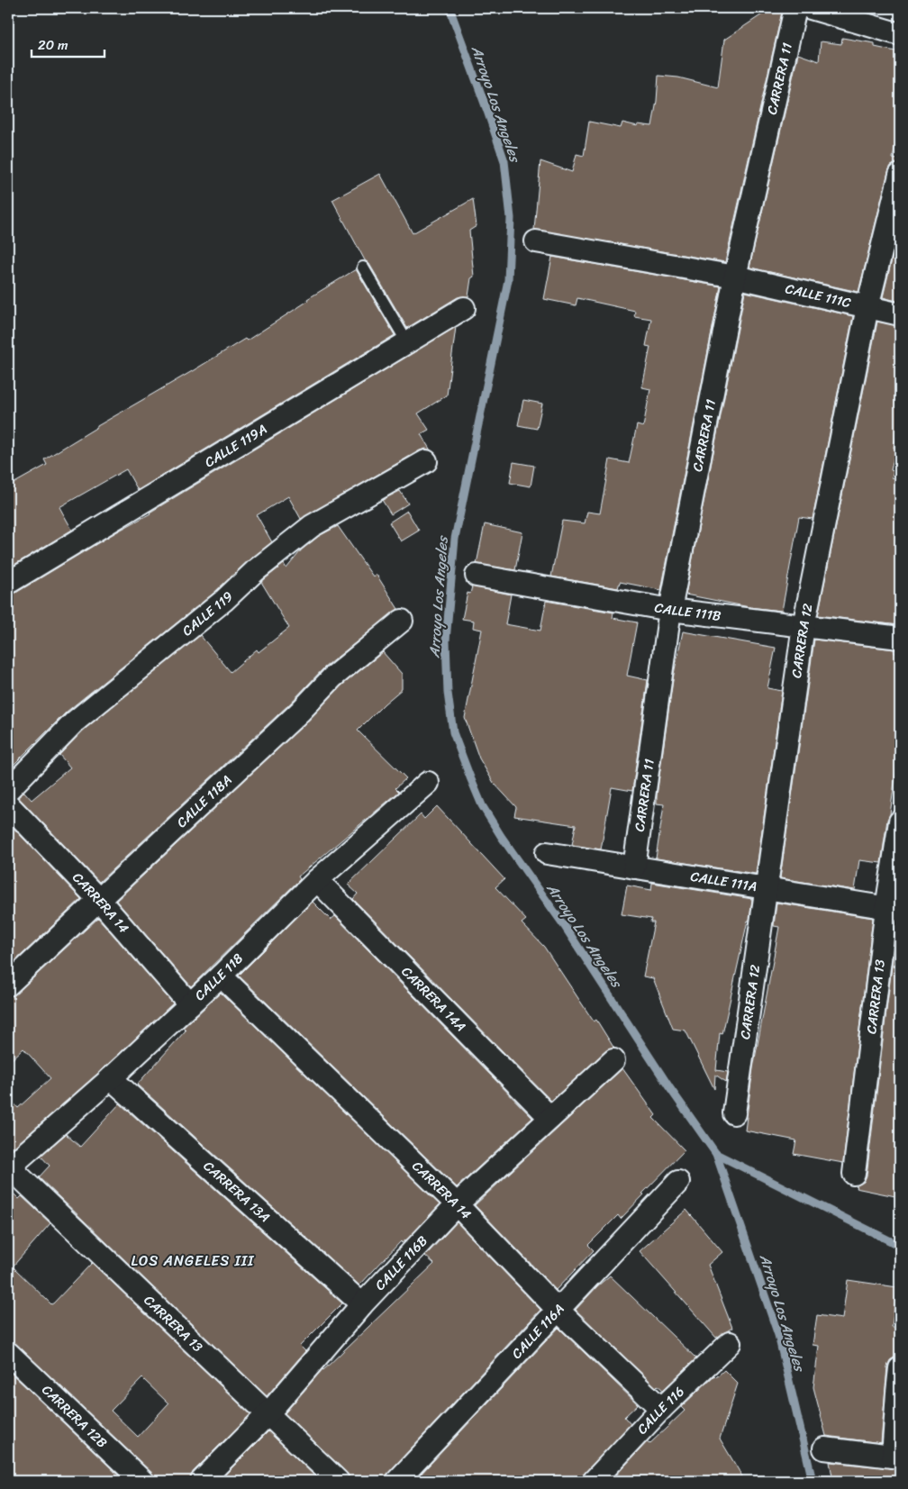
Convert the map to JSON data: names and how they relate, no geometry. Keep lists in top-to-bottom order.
{
  "streets": {
    "street": [
      "CARRERA 11",
      "CALLE 111C",
      "CALLE 119A",
      "CALLE 111B",
      "CALLE 119",
      "CARRERA 12",
      "CALLE 118A",
      "CALLE 111A",
      "CARRERA 14",
      "CALLE 118",
      "CARRERA 13",
      "CARRERA 14A",
      "CARRERA 13A",
      "CALLE 116B",
      "CALLE 116A",
      "CALLE 116",
      "CARRERA 12B"
    ]
  },
  "crossings": [
    ["CARRERA 11", "CALLE 111C"],
    ["CARRERA 11", "CALLE 111B"],
    ["CARRERA 11", "CALLE 111A"],
    ["CALLE 111C", "CARRERA 12"],
    ["CALLE 111B", "CARRERA 12"],
    ["CARRERA 12", "CALLE 111A"],
    ["CALLE 118A", "CARRERA 14"],
    ["CALLE 111A", "CARRERA 13"],
    ["CARRERA 14", "CALLE 118"],
    ["CARRERA 14", "CALLE 116B"],
    ["CARRERA 14", "CALLE 116A"],
    ["CARRERA 14", "CALLE 116"],
    ["CALLE 118", "CARRERA 13"],
    ["CALLE 118", "CARRERA 14A"],
    ["CALLE 118", "CARRERA 13A"],
    ["CARRERA 13", "CALLE 116B"],
    ["CARRERA 14A", "CALLE 116B"],
    ["CARRERA 13A", "CALLE 116B"]
  ],
  "districts": ["LOS ANGELES III"],
  "water": ["Arroyo Los Angeles"],
  "scale_bar": "20 m"
}
